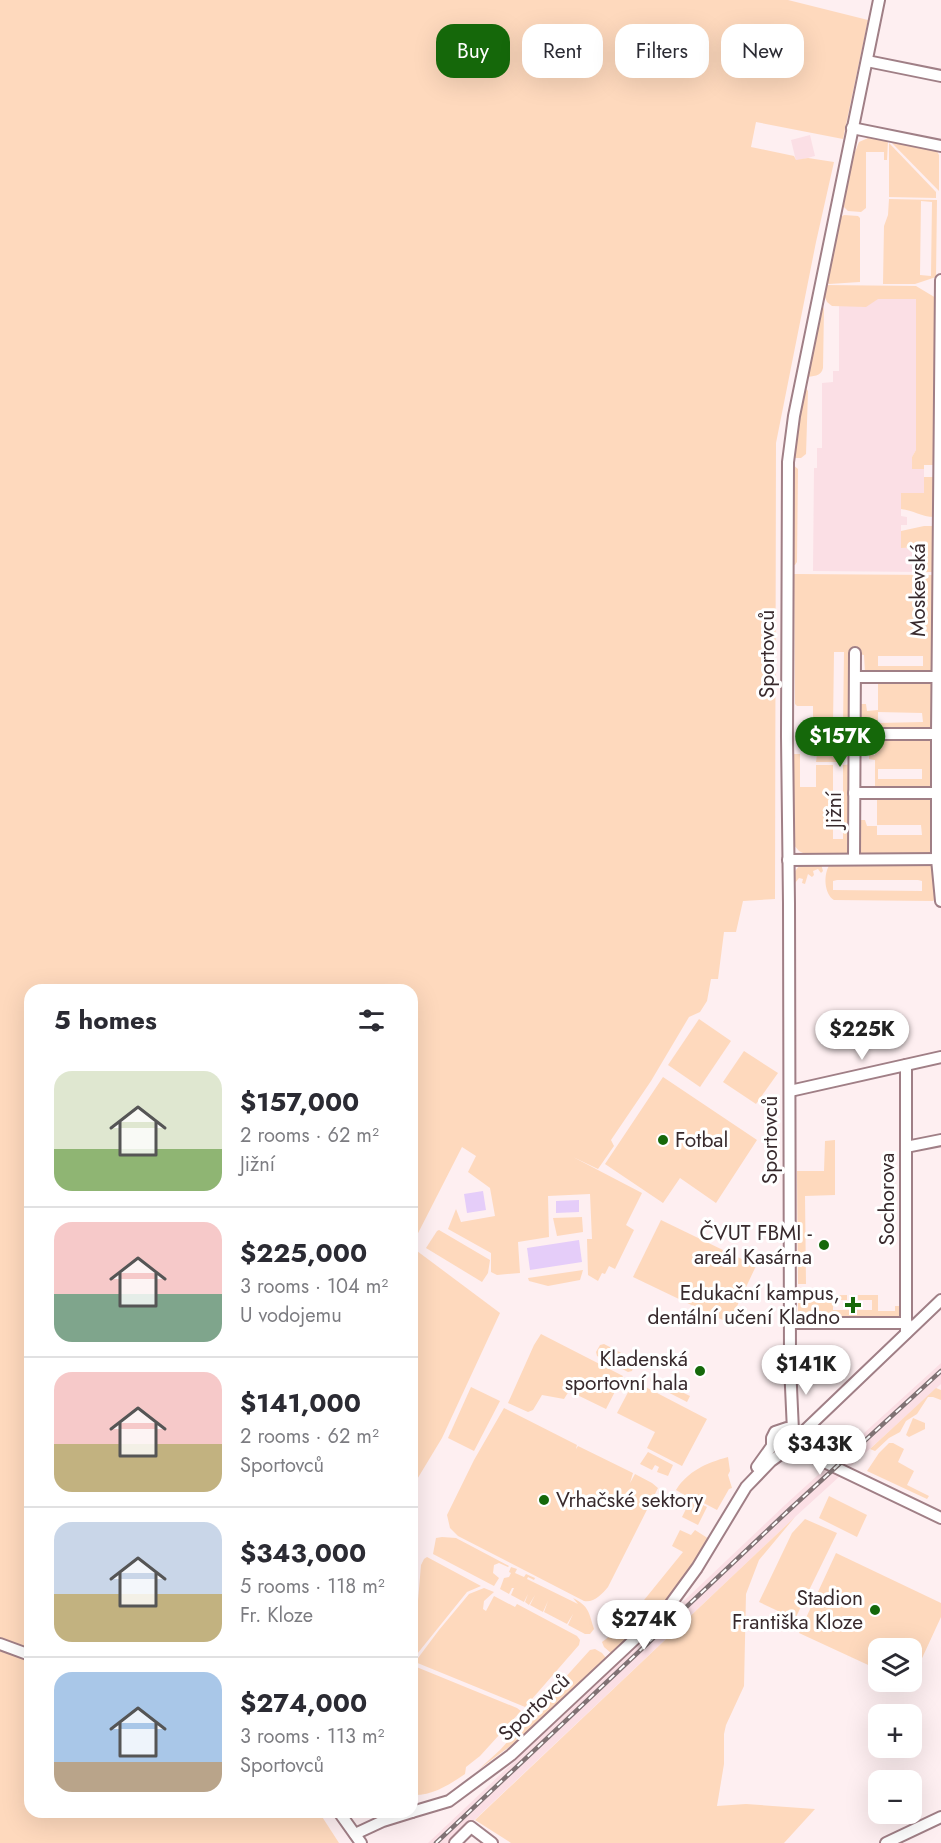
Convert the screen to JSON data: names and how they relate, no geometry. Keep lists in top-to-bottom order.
{
  "streets": {
    "street": [
      "Moskevská",
      "Sportovců",
      "Jižní",
      "Sochorova"
    ]
  },
  "places": {
    "other": [
      "Fotbal",
      "ČVUT FBMI - areál Kasárna",
      "Kladenská sportovní hala",
      "Vrhačské sektory",
      "Stadion Františka Kloze"
    ],
    "health": ["Edukační kampus, dentální učení Kladno"]
  },
  "page": {
    "chip": [
      "Buy",
      "Rent",
      "Filters",
      "New"
    ],
    "price": [
      "$157K",
      "$225K",
      "$141K",
      "$343K",
      "$274K"
    ],
    "heading": "5 homes",
    "list": [
      {
        "name": "$157,000",
        "note": "2 rooms · 62 m² · Jižní"
      },
      {
        "name": "$225,000",
        "note": "3 rooms · 104 m² · U vodojemu"
      },
      {
        "name": "$141,000",
        "note": "2 rooms · 62 m² · Sportovců"
      },
      {
        "name": "$343,000",
        "note": "5 rooms · 118 m² · Fr. Kloze"
      },
      {
        "name": "$274,000",
        "note": "3 rooms · 113 m² · Sportovců"
      }
    ],
    "map_buttons": ["+", "−"]
  }
}
